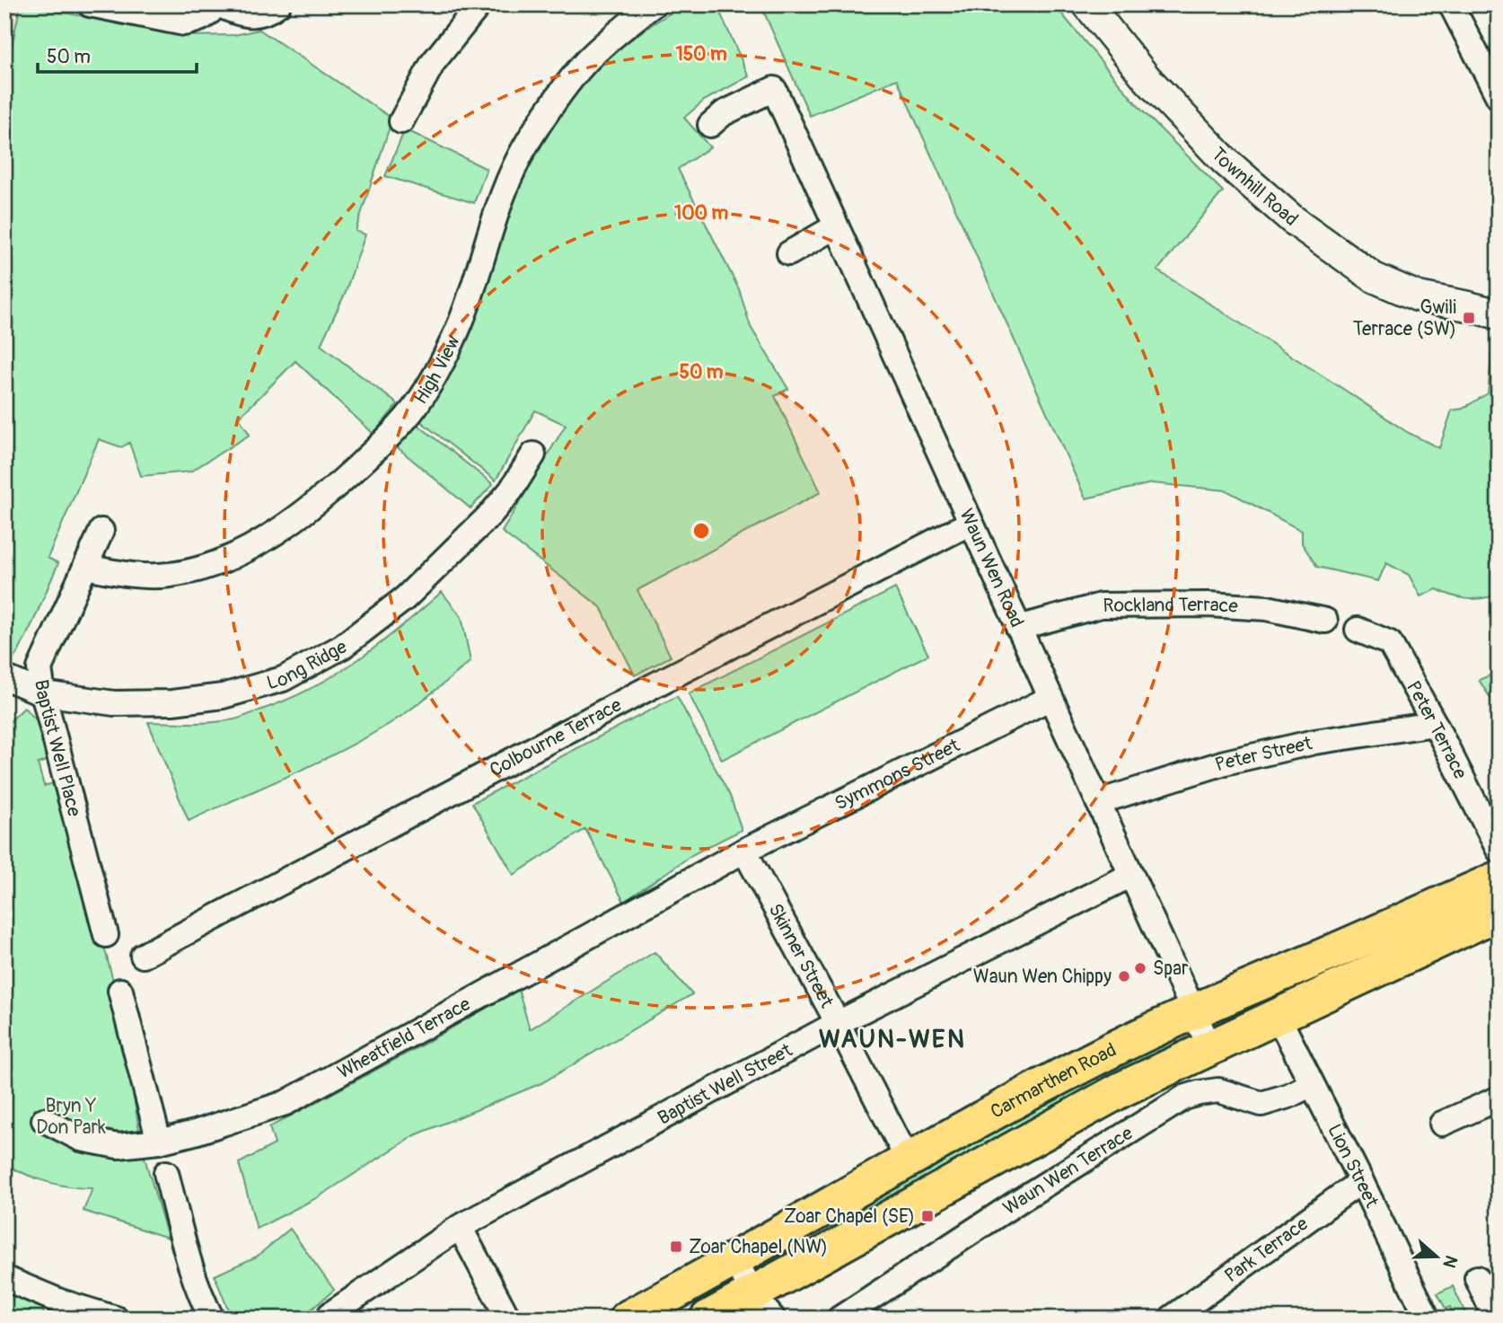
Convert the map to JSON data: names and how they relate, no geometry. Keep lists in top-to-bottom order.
{
  "streets": {
    "main road": ["Carmarthen Road"],
    "street": [
      "Townhill Road",
      "High View",
      "Waun Wen Road",
      "Rockland Terrace",
      "Long Ridge",
      "Peter Terrace",
      "Colbourne Terrace",
      "Baptist Well Place",
      "Peter Street",
      "Symmons Street",
      "Skinner Street",
      "Wheatfield Terrace",
      "Baptist Well Street",
      "Lion Street",
      "Waun Wen Terrace",
      "Park Terrace"
    ]
  },
  "crossings": [
    ["High View", "Baptist Well Place"],
    ["Waun Wen Road", "Rockland Terrace"],
    ["Waun Wen Road", "Colbourne Terrace"],
    ["Waun Wen Road", "Peter Street"],
    ["Waun Wen Road", "Symmons Street"],
    ["Waun Wen Road", "Carmarthen Road"],
    ["Waun Wen Road", "Baptist Well Street"],
    ["Long Ridge", "Baptist Well Place"],
    ["Peter Terrace", "Peter Street"],
    ["Symmons Street", "Skinner Street"],
    ["Symmons Street", "Wheatfield Terrace"],
    ["Skinner Street", "Wheatfield Terrace"],
    ["Skinner Street", "Carmarthen Road"],
    ["Skinner Street", "Baptist Well Street"],
    ["Carmarthen Road", "Lion Street"],
    ["Lion Street", "Waun Wen Terrace"],
    ["Lion Street", "Park Terrace"]
  ],
  "districts": ["WAUN-WEN"],
  "parks": ["Bryn Y Don Park"],
  "places": {
    "transit": ["Gwili Terrace (SW)", "Zoar Chapel (SE)", "Zoar Chapel (NW)"],
    "other": ["Spar", "Waun Wen Chippy"]
  },
  "scale_bar": "50 m",
  "north": "right",
  "rings": ["150 m", "100 m", "50 m"]
}
